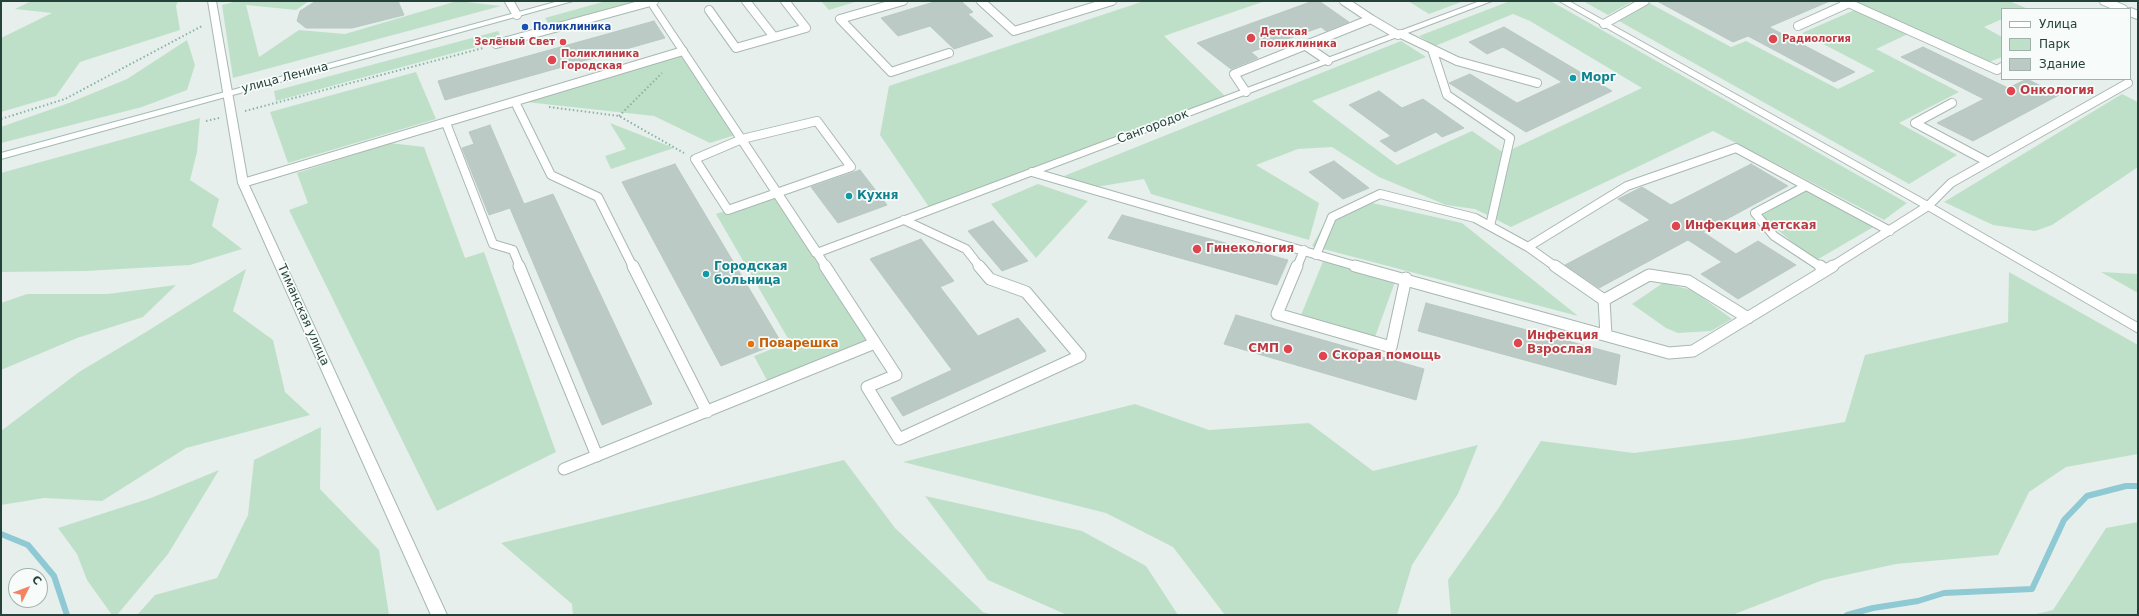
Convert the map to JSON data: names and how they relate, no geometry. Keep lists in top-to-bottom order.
{
  "streets": {
    "street": ["улица Ленина", "Сангородок", "Тиманская улица"]
  },
  "crossings": [
    ["улица Ленина", "Тиманская улица"]
  ],
  "places": [
    "Поликлиника",
    "Детская поликлиника",
    "Радиология",
    "Зелёный Свет",
    "Поликлиника Городская",
    "Морг",
    "Онкология",
    "Кухня",
    "Инфекция детская",
    "Гинекология",
    "Городская больница",
    "Инфекция Взрослая",
    "Поварешка",
    "СМП",
    "Скорая помощь"
  ],
  "legend": ["Улица", "Парк", "Здание"],
  "north": "top right"
}
